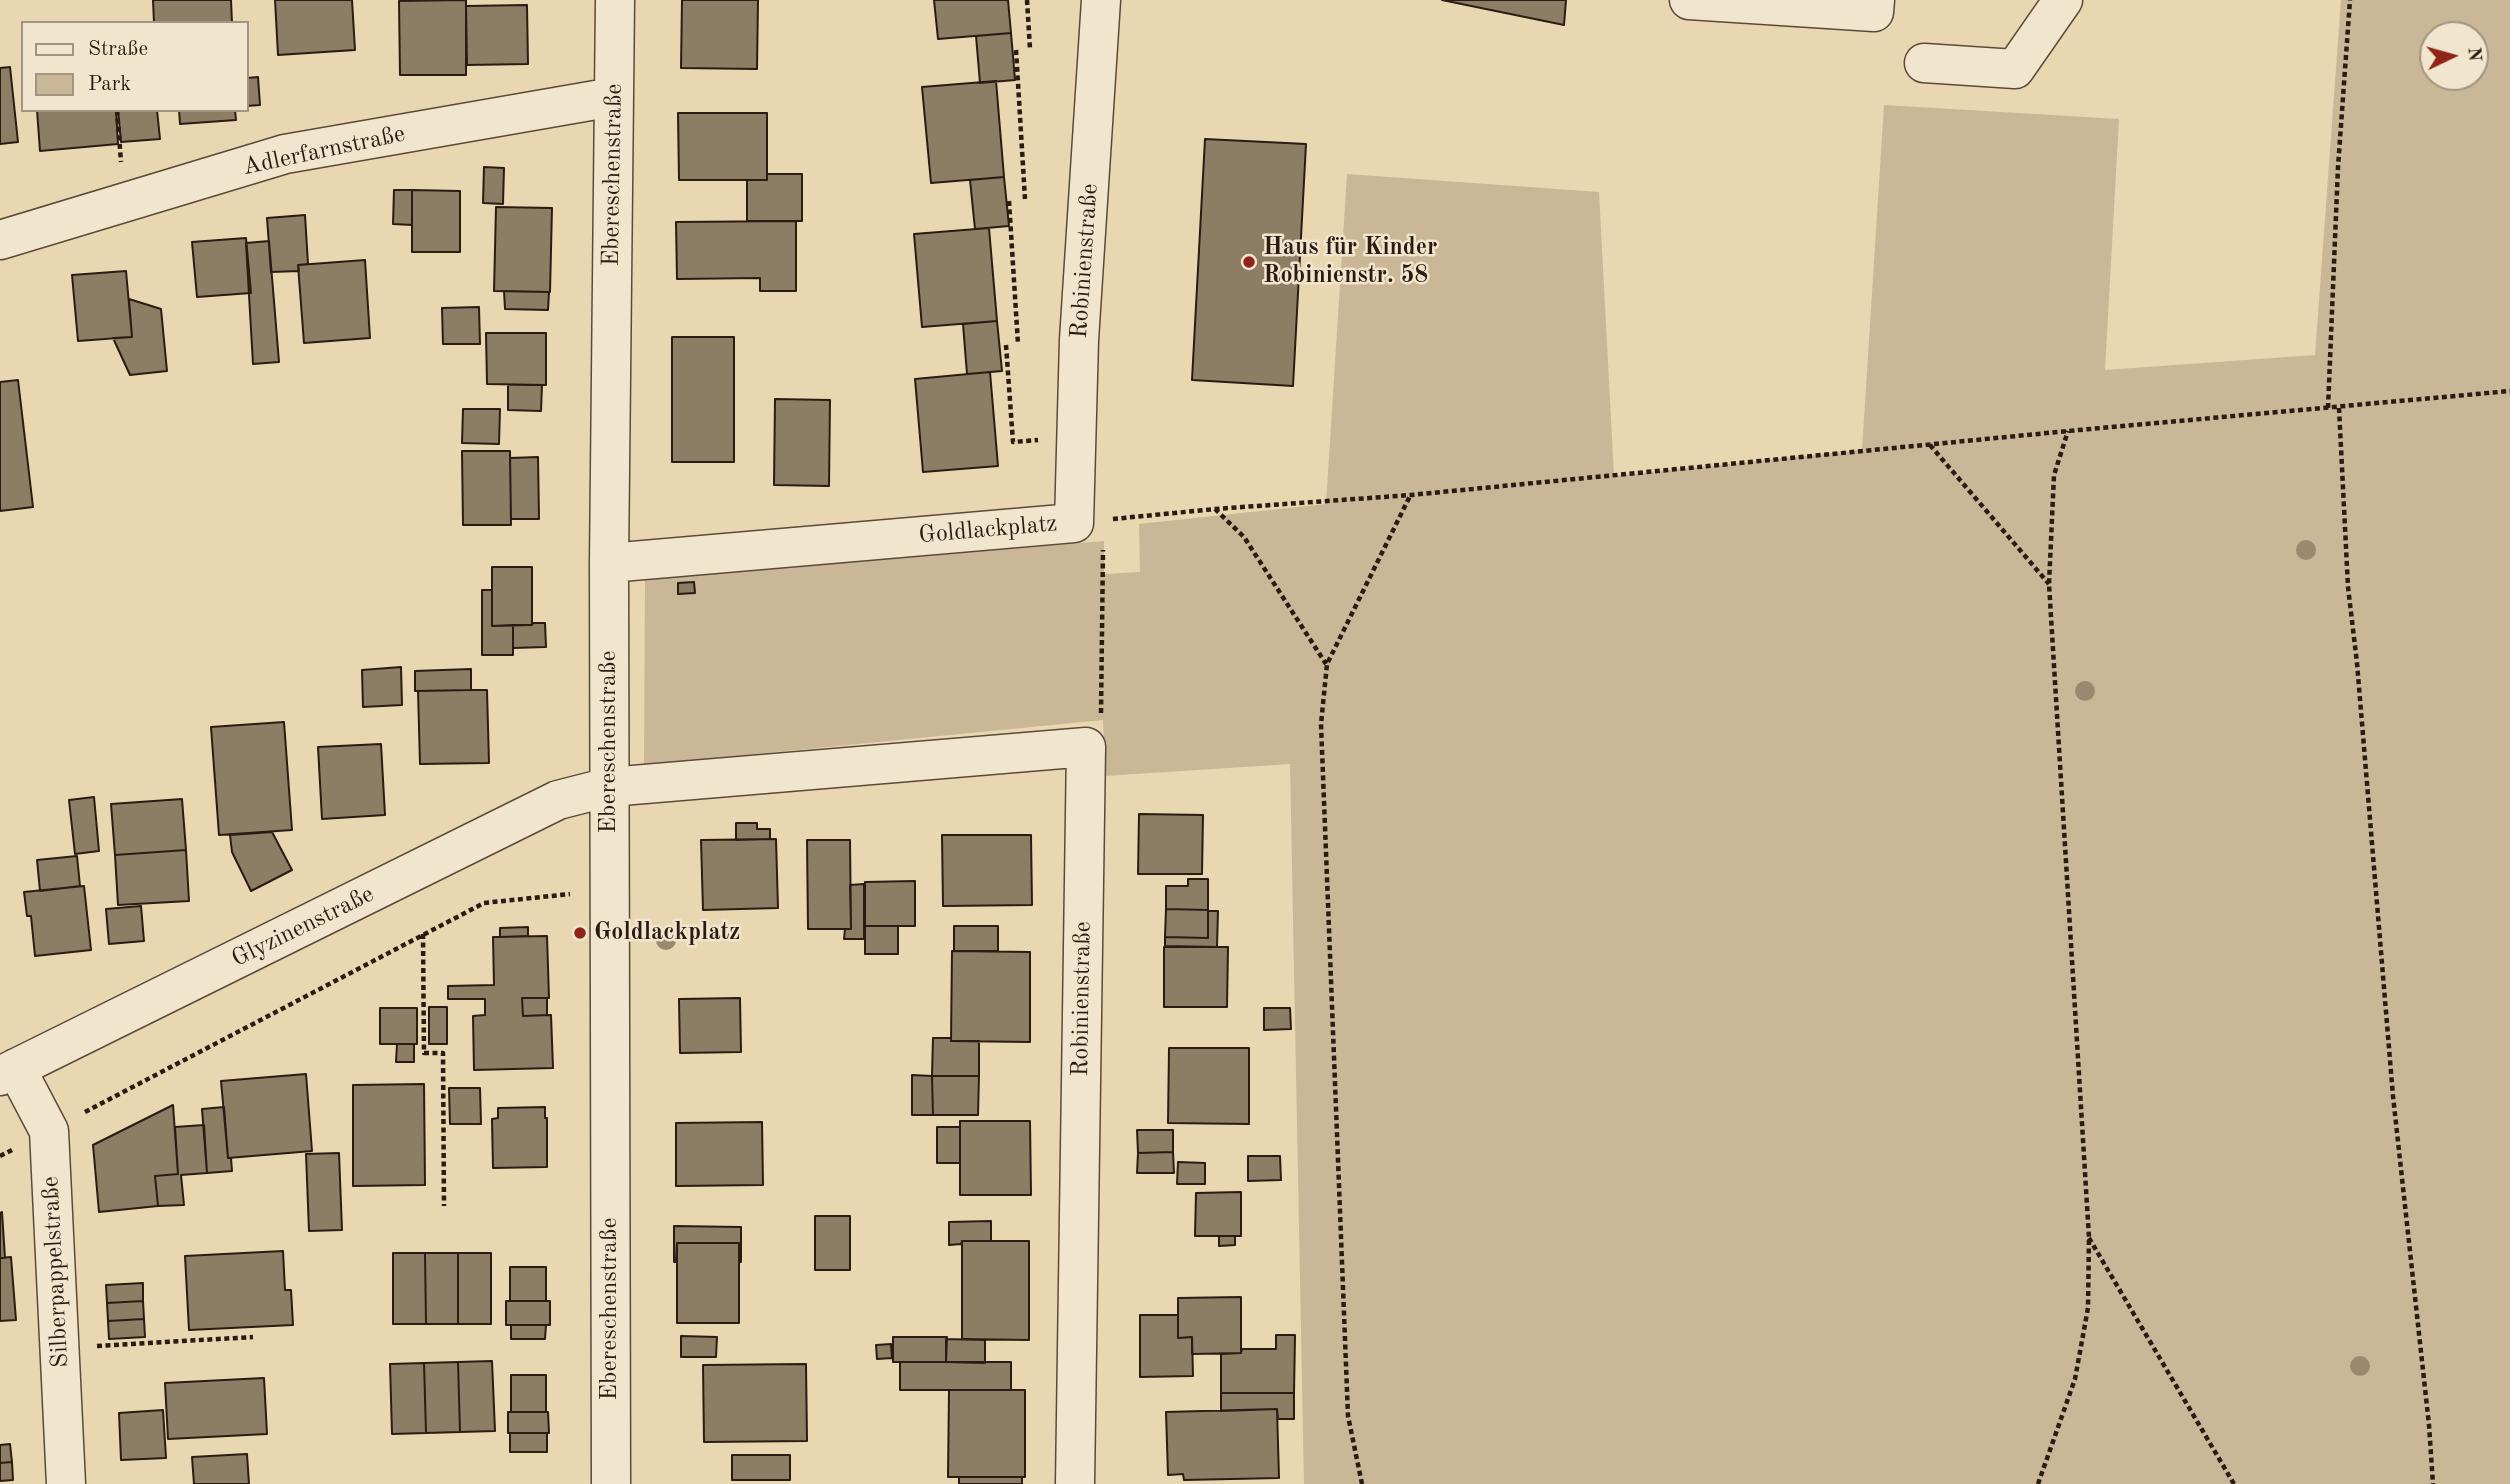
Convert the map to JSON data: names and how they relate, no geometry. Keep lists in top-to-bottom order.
{
  "streets": {
    "street": [
      "Adlerfarnstraße",
      "Ebereschenstraße",
      "Robinienstraße",
      "Goldlackplatz",
      "Glyzinenstraße",
      "Silberpappelstraße"
    ]
  },
  "crossings": [
    ["Adlerfarnstraße", "Ebereschenstraße"],
    ["Ebereschenstraße", "Goldlackplatz"],
    ["Ebereschenstraße", "Glyzinenstraße"],
    ["Robinienstraße", "Goldlackplatz"],
    ["Glyzinenstraße", "Silberpappelstraße"]
  ],
  "places": ["Haus für Kinder Robinienstr. 58", "Goldlackplatz"],
  "legend": ["Straße", "Park"],
  "north": "right"
}
